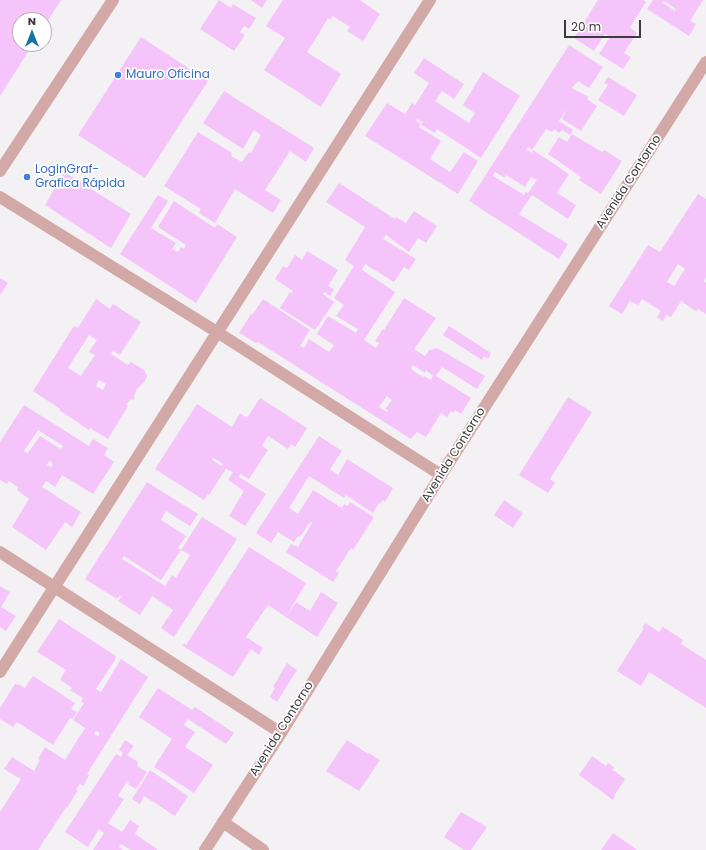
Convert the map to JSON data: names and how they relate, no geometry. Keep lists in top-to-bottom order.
{
  "streets": {
    "street": ["Avenida Contorno"]
  },
  "places": ["Mauro Oficina", "LoginGraf- Grafica Rápida"],
  "scale_bar": "20 m",
  "north": "top"
}
